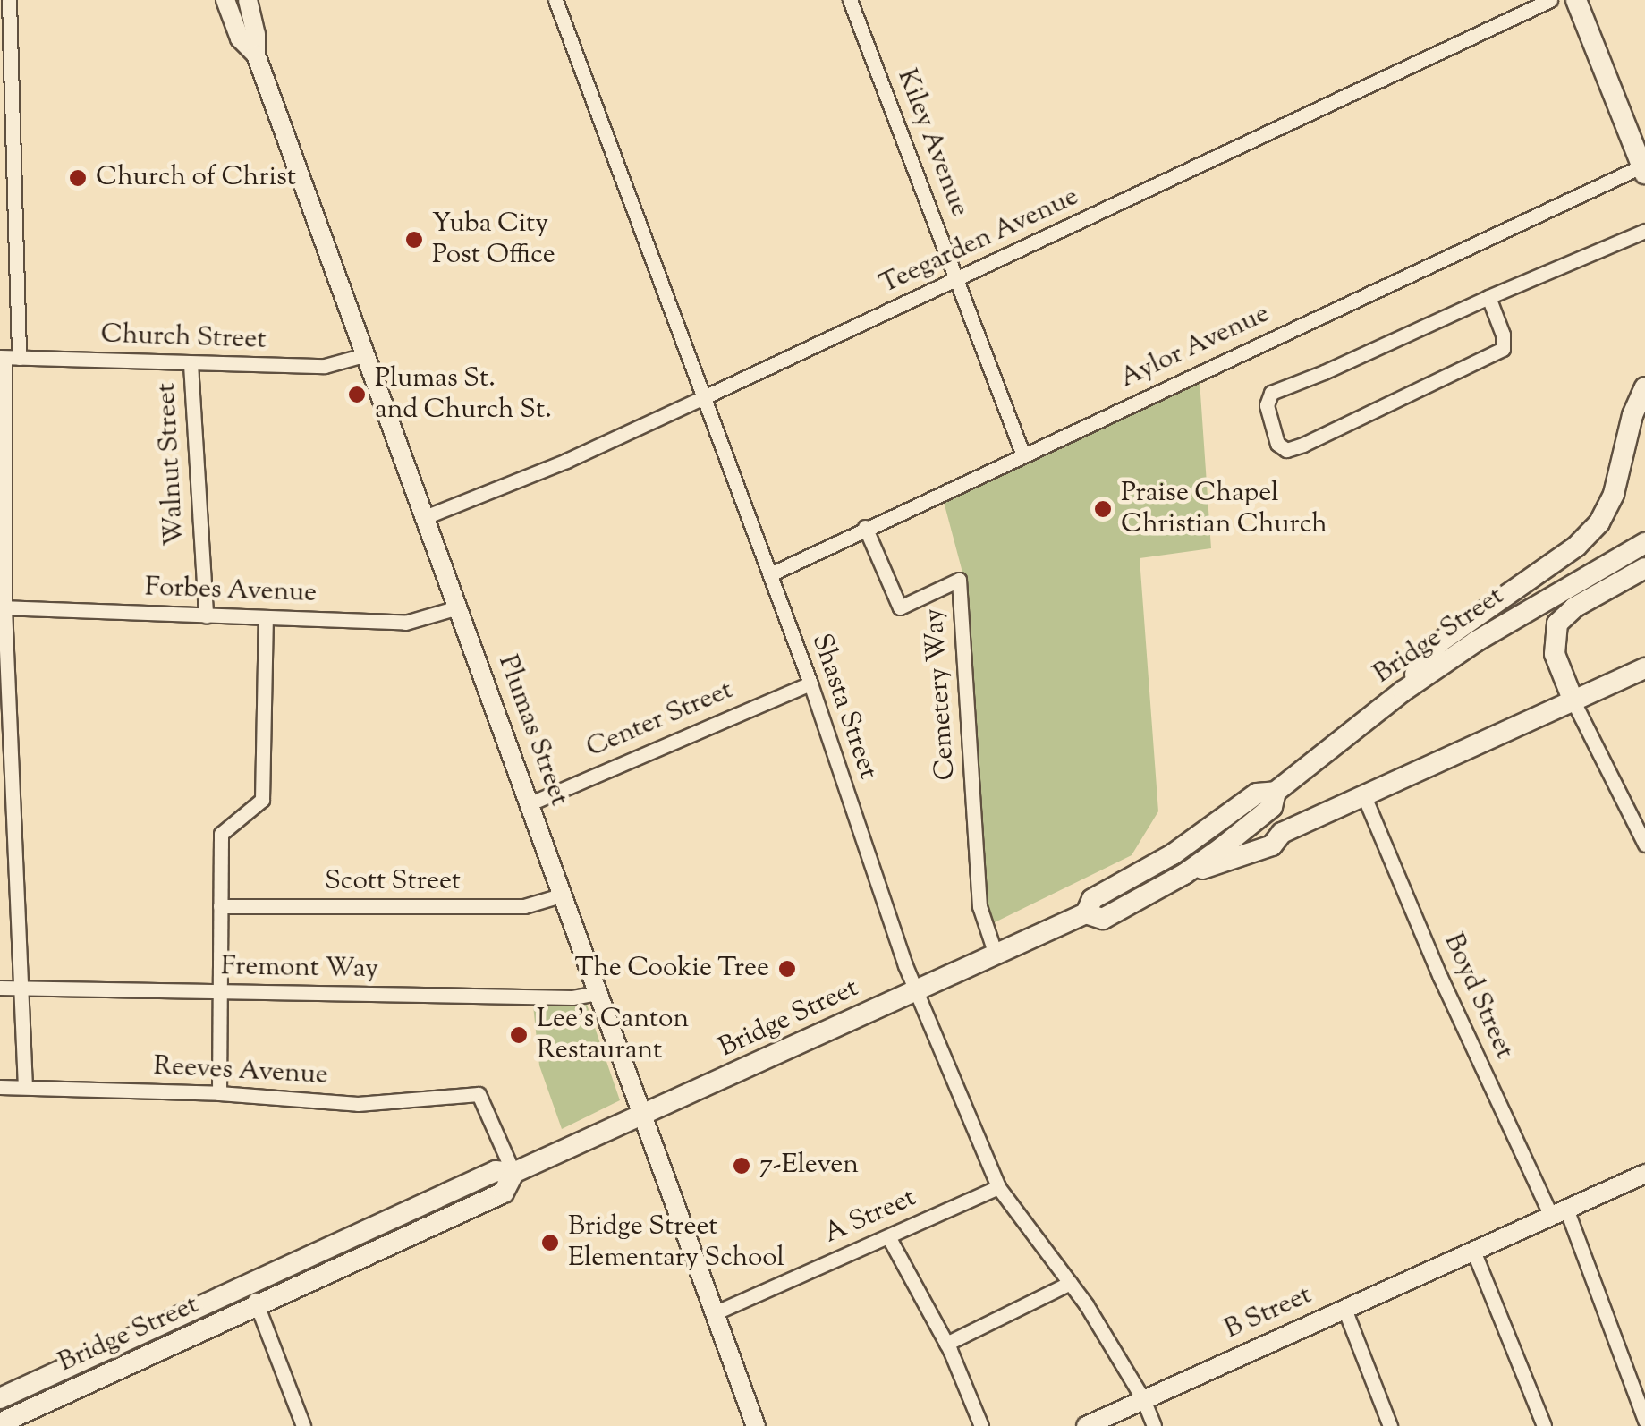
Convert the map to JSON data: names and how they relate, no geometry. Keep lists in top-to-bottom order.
{
  "streets": {
    "main road": ["Bridge Street"],
    "street": [
      "Kiley Avenue",
      "Teegarden Avenue",
      "Church Street",
      "Aylor Avenue",
      "Walnut Street",
      "Forbes Avenue",
      "Cemetery Way",
      "Shasta Street",
      "Center Street",
      "Plumas Street",
      "Scott Street",
      "Fremont Way",
      "Boyd Street",
      "Reeves Avenue",
      "A Street",
      "B Street"
    ]
  },
  "crossings": [
    ["Kiley Avenue", "Teegarden Avenue"],
    ["Kiley Avenue", "Aylor Avenue"],
    ["Teegarden Avenue", "Shasta Street"],
    ["Teegarden Avenue", "Plumas Street"],
    ["Church Street", "Walnut Street"],
    ["Church Street", "Plumas Street"],
    ["Aylor Avenue", "Cemetery Way"],
    ["Aylor Avenue", "Shasta Street"],
    ["Walnut Street", "Forbes Avenue"],
    ["Forbes Avenue", "Plumas Street"],
    ["Bridge Street", "Cemetery Way"],
    ["Bridge Street", "Shasta Street"],
    ["Bridge Street", "Plumas Street"],
    ["Bridge Street", "Reeves Avenue"],
    ["Shasta Street", "Center Street"],
    ["Shasta Street", "A Street"],
    ["Shasta Street", "B Street"],
    ["Center Street", "Plumas Street"],
    ["Plumas Street", "Scott Street"],
    ["Plumas Street", "Fremont Way"],
    ["Plumas Street", "A Street"],
    ["Boyd Street", "B Street"]
  ],
  "places": [
    "Church of Christ",
    "Yuba City Post Office",
    "Plumas St. and Church St.",
    "Praise Chapel Christian Church",
    "The Cookie Tree",
    "Lee's Canton Restaurant",
    "7-Eleven",
    "Bridge Street Elementary School"
  ]
}
